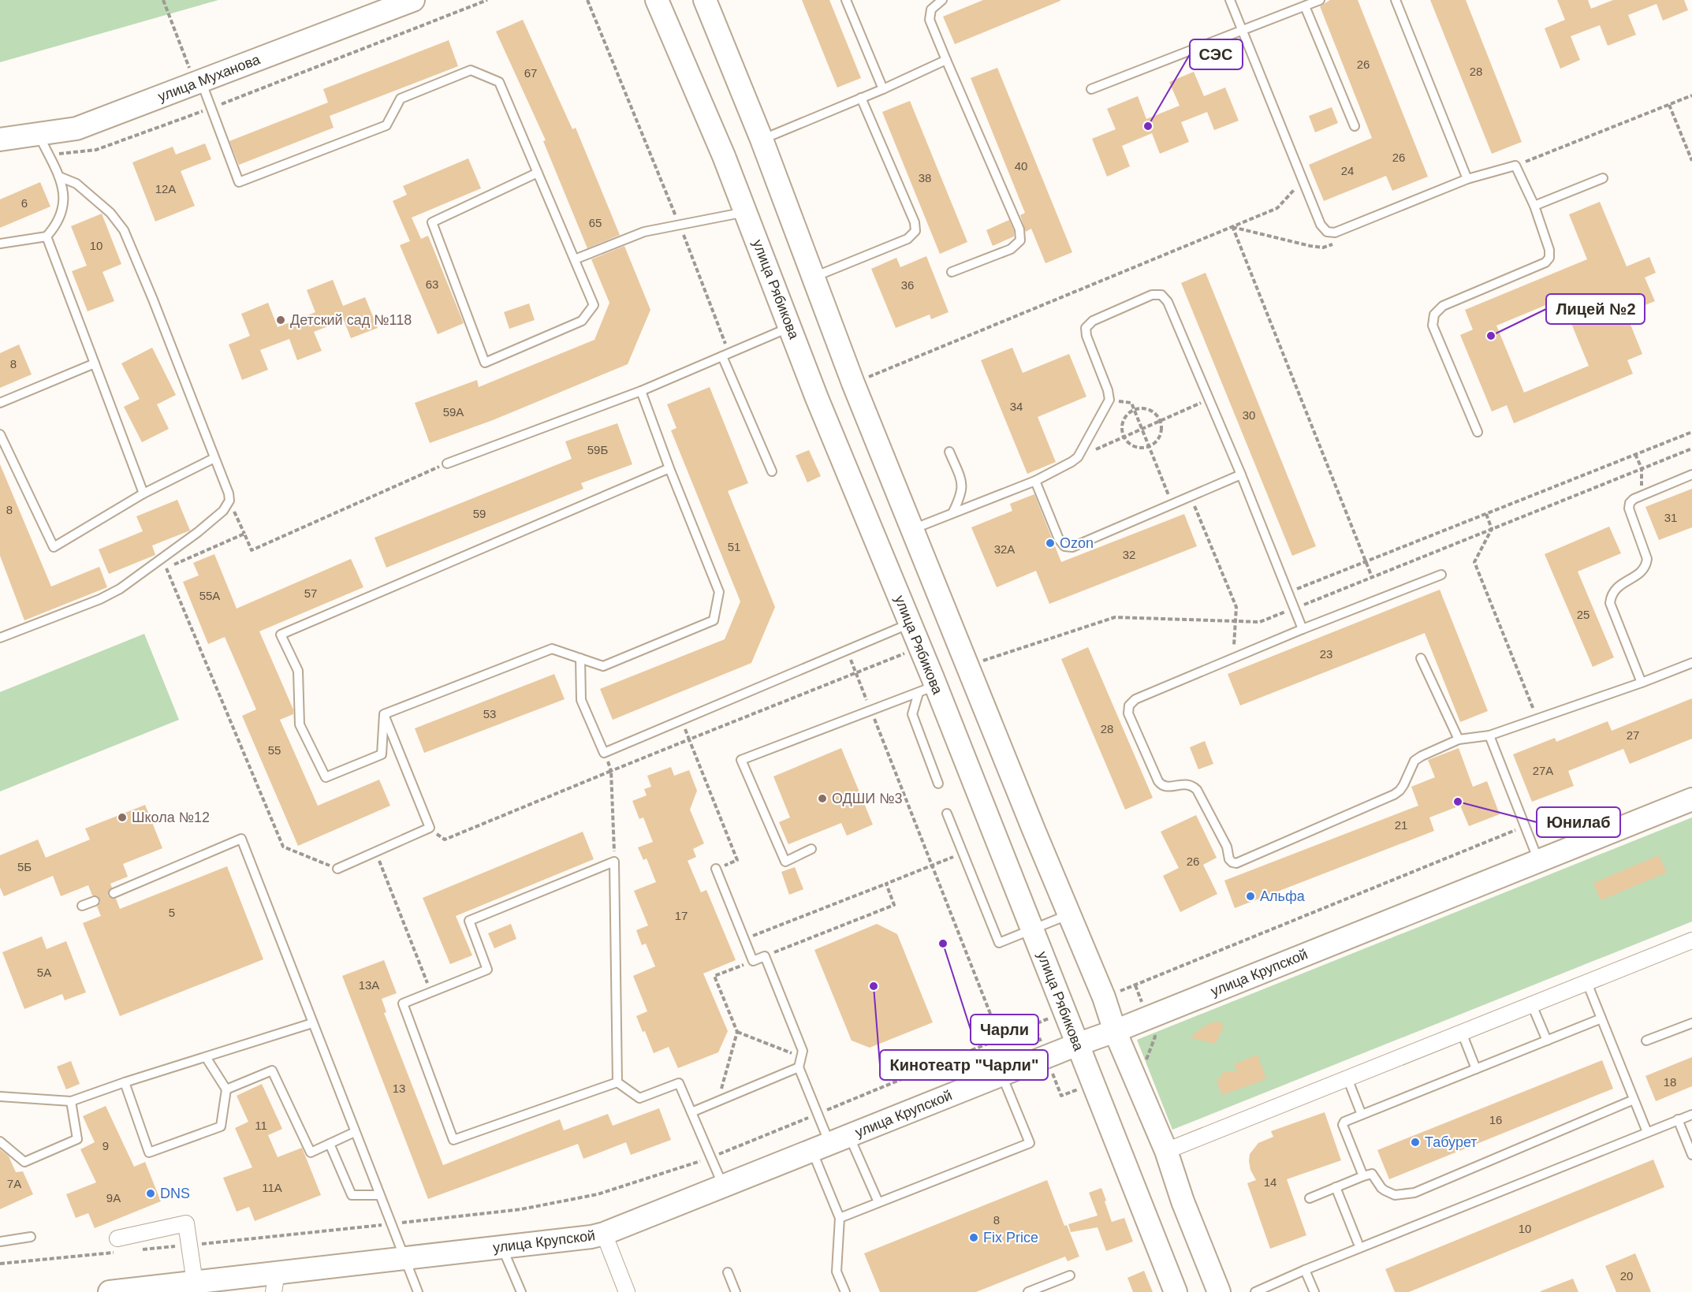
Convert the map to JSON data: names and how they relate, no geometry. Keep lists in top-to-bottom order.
{
  "streets": {
    "street": ["улица Муханова", "улица Рябикова", "улица Крупской"]
  },
  "crossings": [
    ["улица Рябикова", "улица Крупской"]
  ],
  "places": [
    "СЭС",
    "Детский сад №118",
    "Лицей №2",
    "Ozon",
    "ОДШИ №3",
    "Юнилаб",
    "Школа №12",
    "Альфа",
    "Чарли",
    "Кинотеатр \"Чарли\"",
    "Табурет",
    "DNS",
    "Fix Price"
  ],
  "house_numbers": [
    "26",
    "28",
    "67",
    "26",
    "40",
    "24",
    "38",
    "12А",
    "6",
    "65",
    "10",
    "63",
    "36",
    "8",
    "34",
    "59А",
    "30",
    "59Б",
    "8",
    "59",
    "31",
    "51",
    "32А",
    "32",
    "57",
    "55А",
    "25",
    "23",
    "53",
    "28",
    "27",
    "55",
    "27А",
    "21",
    "26",
    "5Б",
    "5",
    "17",
    "5А",
    "13А",
    "18",
    "13",
    "16",
    "11",
    "9",
    "14",
    "7А",
    "11А",
    "9А",
    "8",
    "10",
    "20"
  ]
}
